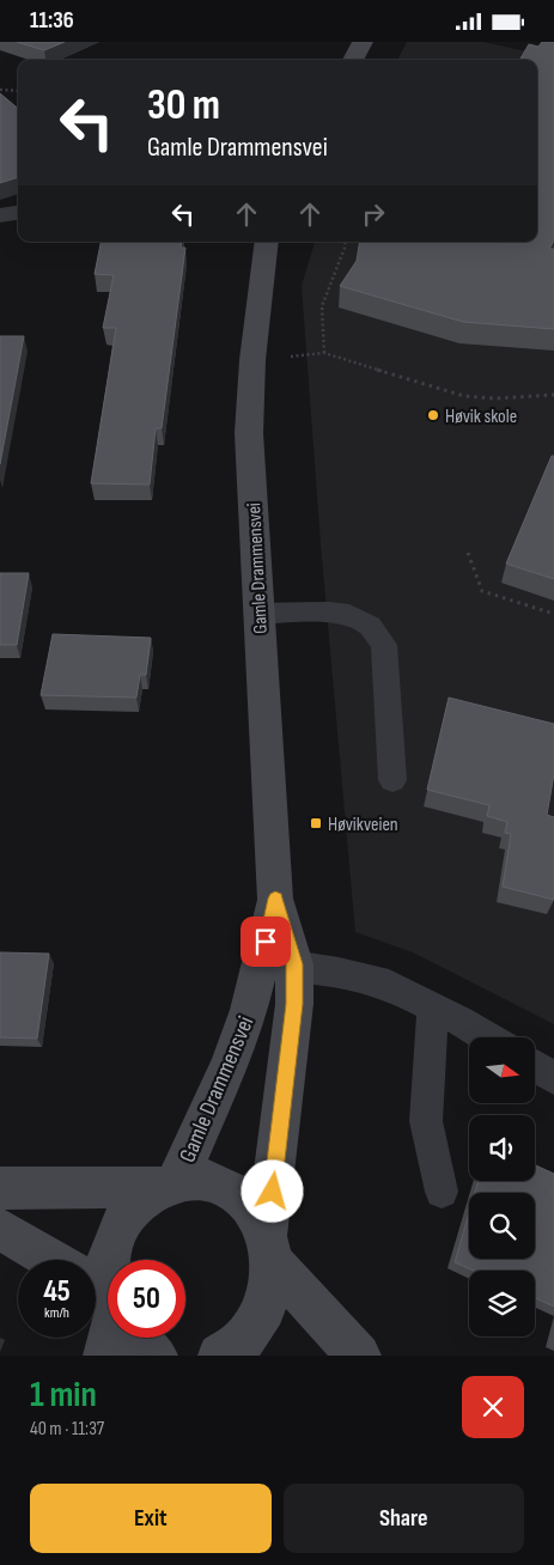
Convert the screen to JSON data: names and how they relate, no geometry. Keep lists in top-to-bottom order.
{
  "streets": {
    "main road": ["Gamle Drammensvei"]
  },
  "places": {
    "other": ["Høvik skole"],
    "transit": ["Høvikveien"]
  },
  "north": "right",
  "page": {
    "status": "11:36",
    "turn": ["30 m", "Gamle Drammensvei"],
    "speed": "45 km/h",
    "limit": "50",
    "heading": ["1 min", "40 m · 11:37"],
    "buttons": ["Exit", "Share"]
  }
}
